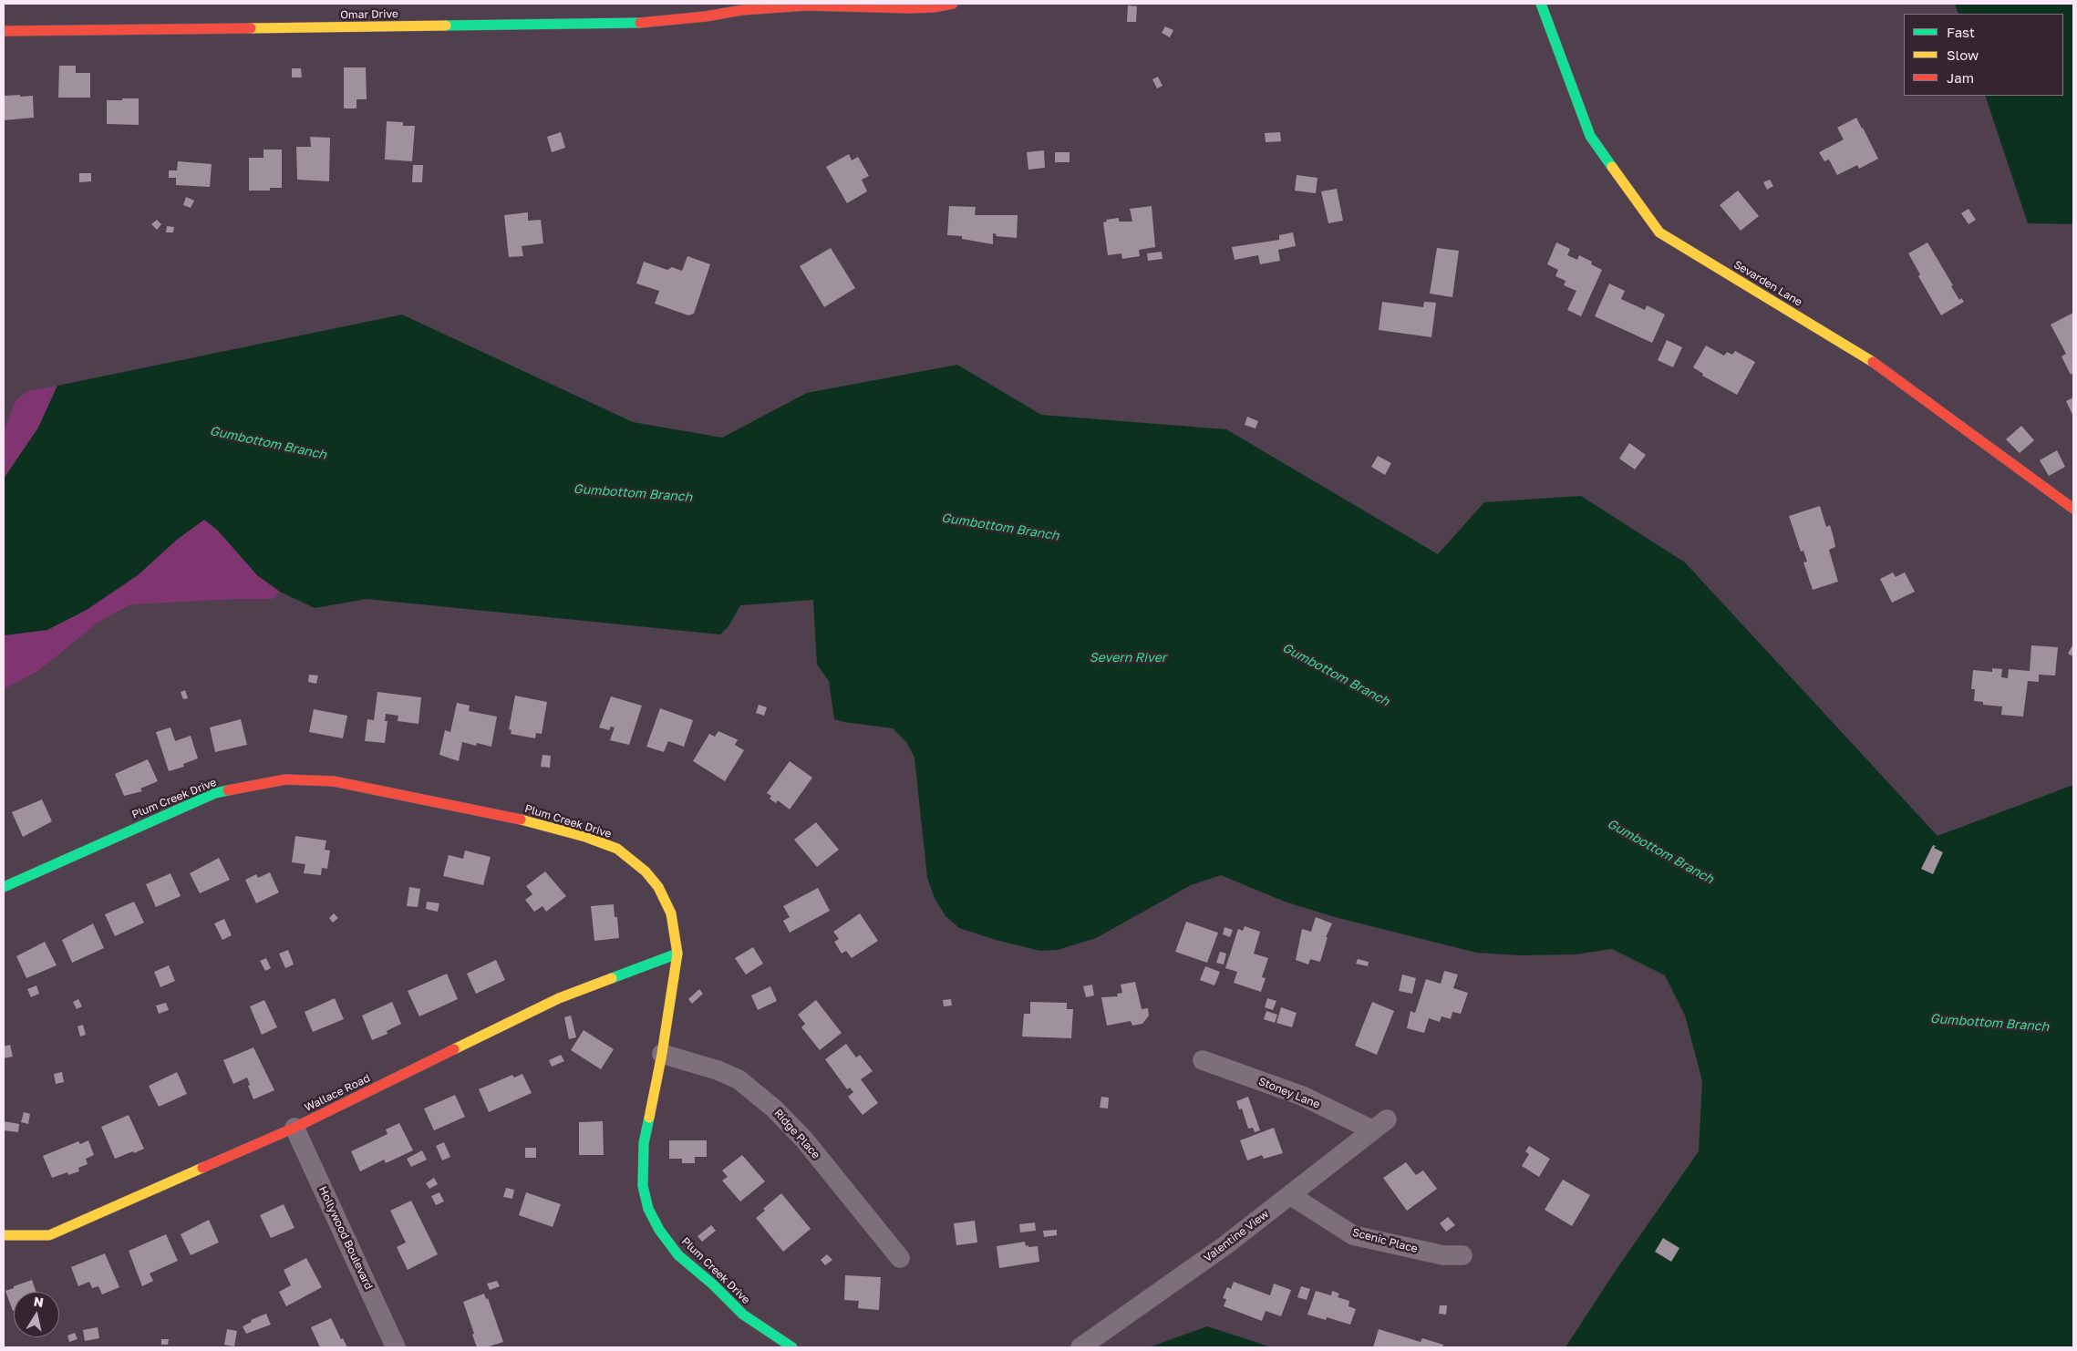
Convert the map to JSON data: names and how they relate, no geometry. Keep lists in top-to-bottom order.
{
  "streets": {
    "street": [
      "Omar Drive",
      "Sevarden Lane",
      "Plum Creek Drive",
      "Wallace Road",
      "Stoney Lane",
      "Ridge Place",
      "Valentine View",
      "Hollywood Boulevard",
      "Scenic Place"
    ]
  },
  "crossings": [
    ["Plum Creek Drive", "Wallace Road"],
    ["Plum Creek Drive", "Ridge Place"],
    ["Wallace Road", "Hollywood Boulevard"],
    ["Stoney Lane", "Valentine View"],
    ["Valentine View", "Scenic Place"]
  ],
  "water": ["Gumbottom Branch", "Severn River"],
  "legend": ["Fast", "Slow", "Jam"],
  "north": "top"
}
